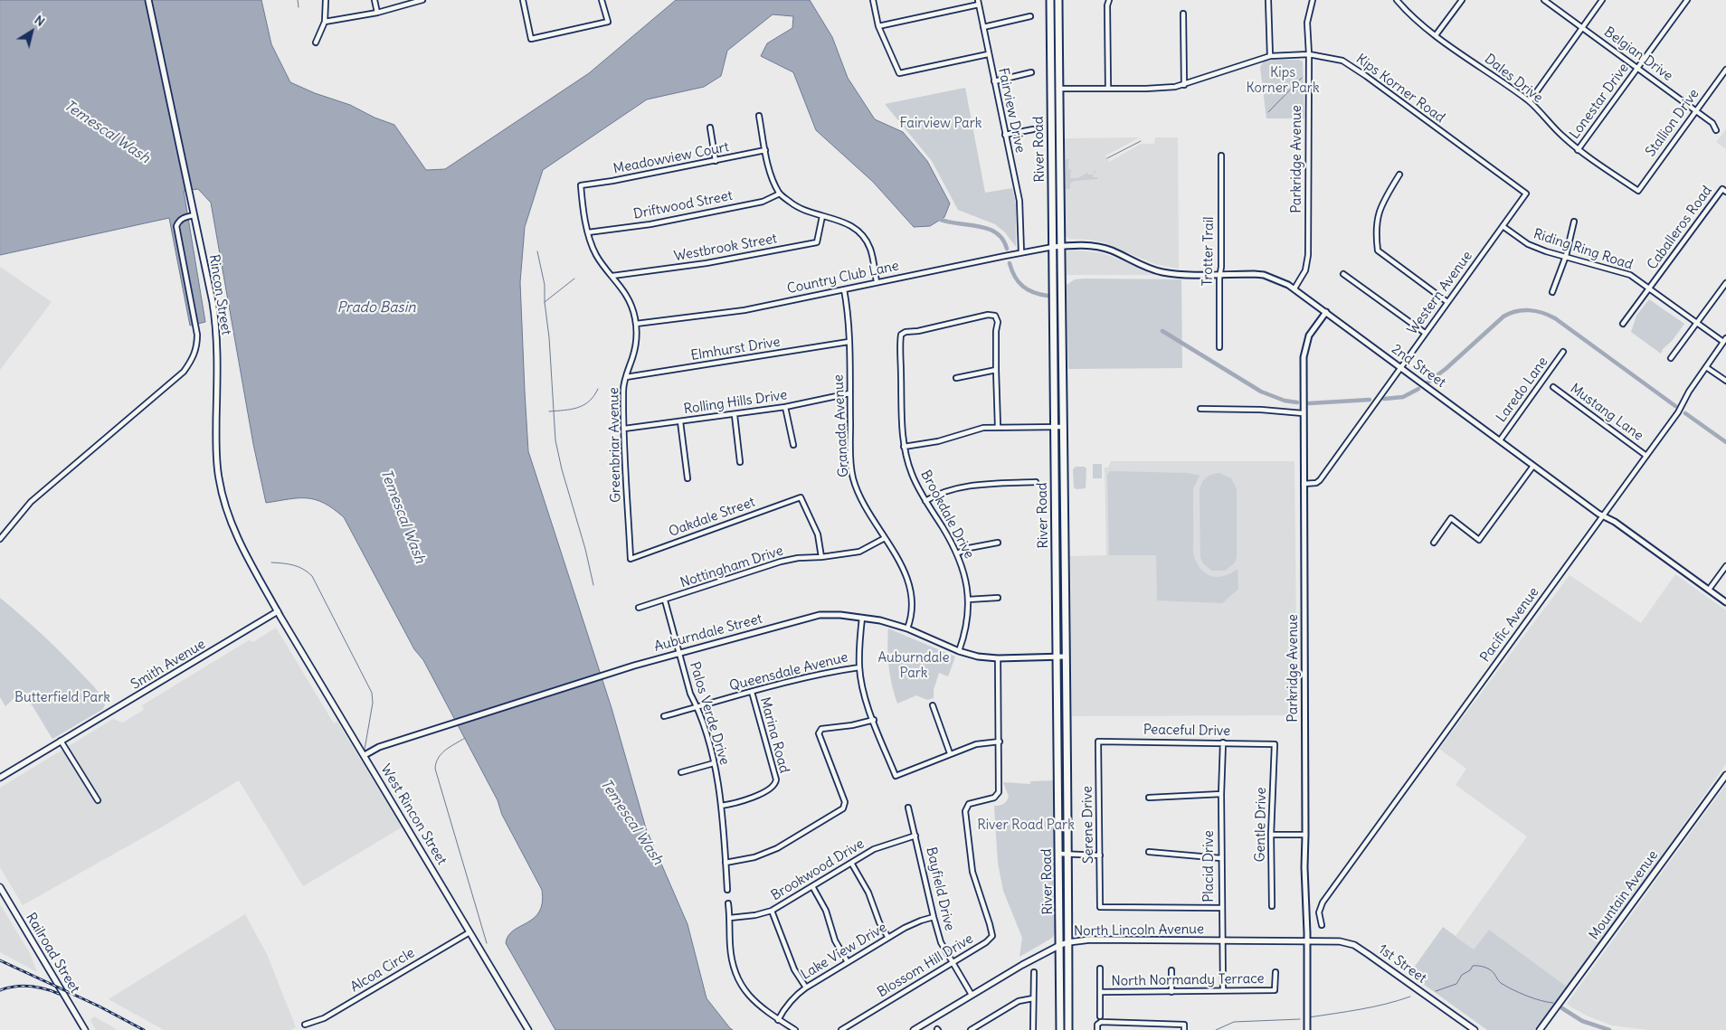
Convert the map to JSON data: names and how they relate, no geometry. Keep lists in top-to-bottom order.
{
  "streets": {
    "main road": [
      "River Road",
      "Rincon Street",
      "Smith Avenue",
      "West Rincon Street",
      "Mountain Avenue",
      "North Lincoln Avenue",
      "Railroad Street",
      "1st Street"
    ],
    "street": [
      "Belgian Drive",
      "Dales Drive",
      "Kips Korner Road",
      "Lonestar Drive",
      "Fairview Drive",
      "Stallion Drive",
      "Meadowview Court",
      "Parkridge Avenue",
      "Driftwood Street",
      "Caballeros Road",
      "Westbrook Street",
      "Riding Ring Road",
      "Trotter Trail",
      "Country Club Lane",
      "Western Avenue",
      "Elmhurst Drive",
      "2nd Street",
      "Laredo Lane",
      "Rolling Hills Drive",
      "Mustang Lane",
      "Granada Avenue",
      "Greenbriar Avenue",
      "Brookdale Drive",
      "Oakdale Street",
      "Nottingham Drive",
      "Pacific Avenue",
      "Auburndale Street",
      "Queensdale Avenue",
      "Palos Verde Drive",
      "Peaceful Drive",
      "Marina Road",
      "Serene Drive",
      "Gentle Drive",
      "Placid Drive",
      "Brookwood Drive",
      "Bayfield Drive",
      "Lake View Drive",
      "Blossom Hill Drive",
      "Alcoa Circle",
      "North Normandy Terrace"
    ]
  },
  "crossings": [
    ["Belgian Drive", "Lonestar Drive"],
    ["Belgian Drive", "Stallion Drive"],
    ["Dales Drive", "Lonestar Drive"],
    ["Dales Drive", "Stallion Drive"],
    ["Kips Korner Road", "River Road"],
    ["Kips Korner Road", "Parkridge Avenue"],
    ["Kips Korner Road", "Western Avenue"],
    ["Fairview Drive", "Country Club Lane"],
    ["River Road", "Country Club Lane"],
    ["River Road", "2nd Street"],
    ["River Road", "Auburndale Street"],
    ["River Road", "North Lincoln Avenue"],
    ["Meadowview Court", "Greenbriar Avenue"],
    ["Parkridge Avenue", "Western Avenue"],
    ["Parkridge Avenue", "2nd Street"],
    ["Parkridge Avenue", "North Lincoln Avenue"],
    ["Parkridge Avenue", "1st Street"],
    ["Driftwood Street", "Greenbriar Avenue"],
    ["Caballeros Road", "Riding Ring Road"],
    ["Westbrook Street", "Greenbriar Avenue"],
    ["Riding Ring Road", "Western Avenue"],
    ["Riding Ring Road", "Pacific Avenue"],
    ["Trotter Trail", "2nd Street"],
    ["Country Club Lane", "2nd Street"],
    ["Country Club Lane", "Granada Avenue"],
    ["Country Club Lane", "Greenbriar Avenue"],
    ["Western Avenue", "2nd Street"],
    ["Rincon Street", "Smith Avenue"],
    ["Rincon Street", "West Rincon Street"],
    ["Elmhurst Drive", "Granada Avenue"],
    ["Elmhurst Drive", "Greenbriar Avenue"],
    ["2nd Street", "Laredo Lane"],
    ["2nd Street", "Pacific Avenue"],
    ["Rolling Hills Drive", "Granada Avenue"],
    ["Rolling Hills Drive", "Greenbriar Avenue"],
    ["Mustang Lane", "Pacific Avenue"],
    ["Granada Avenue", "Nottingham Drive"],
    ["Granada Avenue", "Auburndale Street"],
    ["Greenbriar Avenue", "Oakdale Street"],
    ["Brookdale Drive", "Auburndale Street"],
    ["Oakdale Street", "Nottingham Drive"],
    ["Nottingham Drive", "Palos Verde Drive"],
    ["Auburndale Street", "Palos Verde Drive"],
    ["Auburndale Street", "West Rincon Street"],
    ["Auburndale Street", "Blossom Hill Drive"],
    ["Smith Avenue", "West Rincon Street"],
    ["Queensdale Avenue", "Palos Verde Drive"],
    ["Queensdale Avenue", "Marina Road"],
    ["Palos Verde Drive", "Marina Road"],
    ["Peaceful Drive", "Serene Drive"],
    ["Peaceful Drive", "Gentle Drive"],
    ["Peaceful Drive", "Placid Drive"],
    ["West Rincon Street", "Alcoa Circle"],
    ["Serene Drive", "Placid Drive"],
    ["Placid Drive", "North Lincoln Avenue"],
    ["Placid Drive", "North Normandy Terrace"],
    ["Brookwood Drive", "Bayfield Drive"],
    ["Bayfield Drive", "North Lincoln Avenue"],
    ["Bayfield Drive", "Lake View Drive"],
    ["Bayfield Drive", "Blossom Hill Drive"],
    ["North Lincoln Avenue", "1st Street"]
  ],
  "water": ["Temescal Wash", "Prado Basin"],
  "parks": [
    "Kips Korner Park",
    "Fairview Park",
    "Auburndale Park",
    "Butterfield Park",
    "River Road Park"
  ],
  "north": "top right"
}
